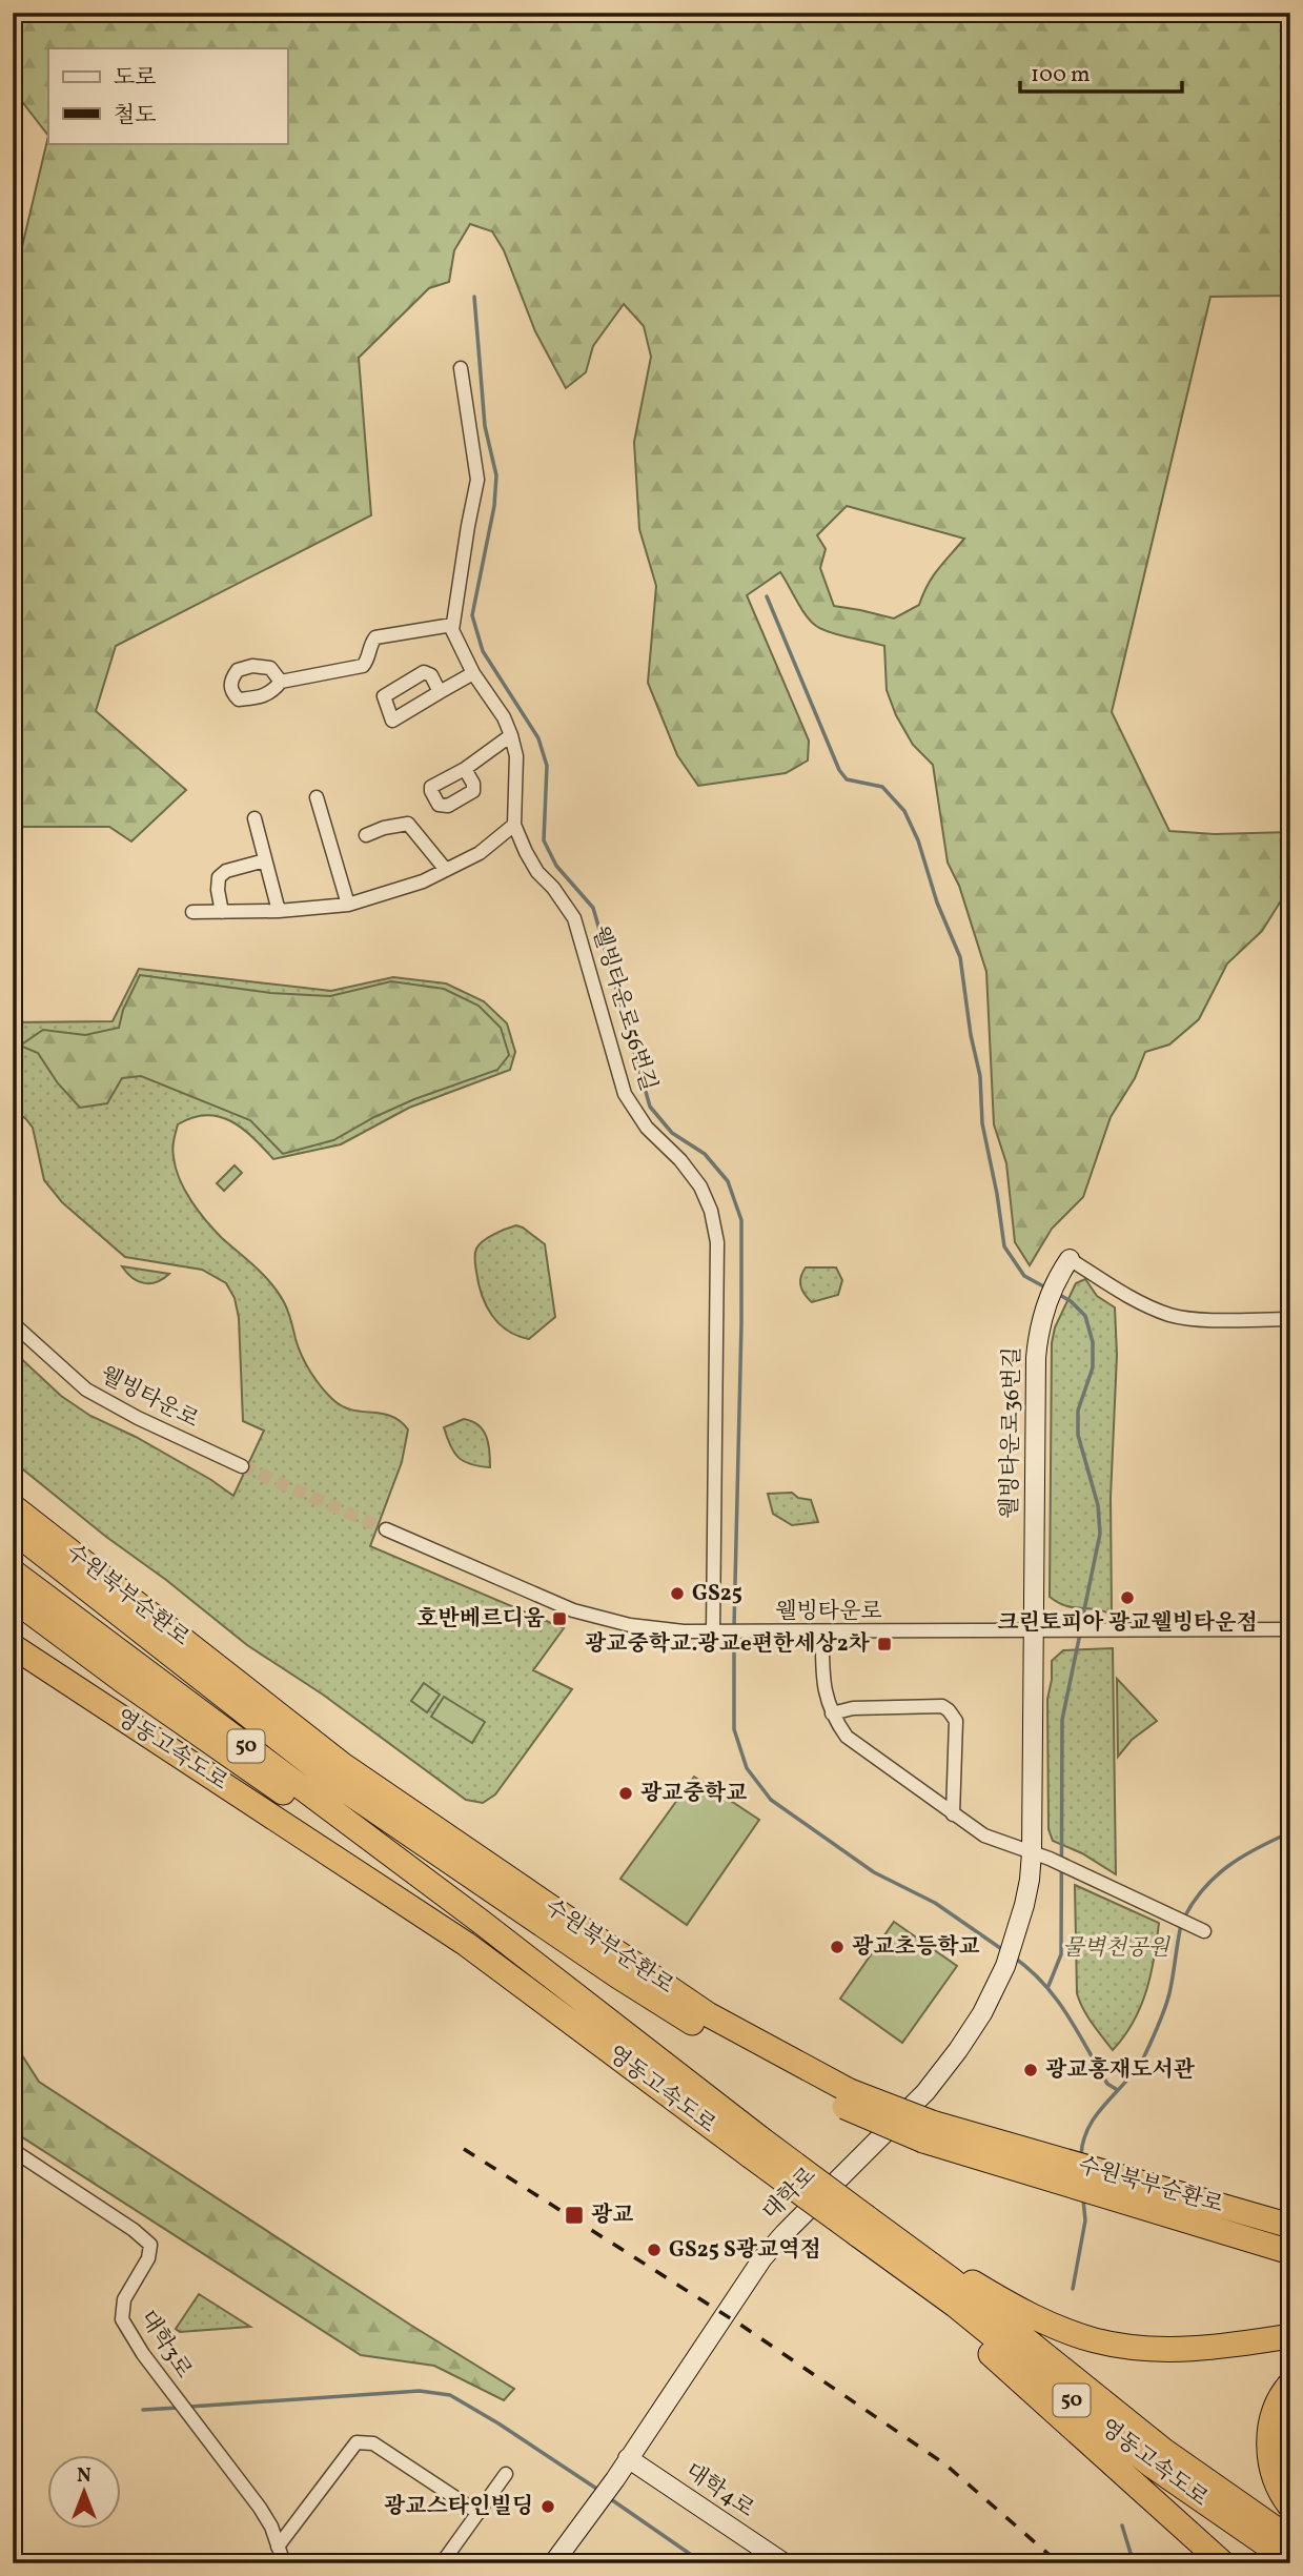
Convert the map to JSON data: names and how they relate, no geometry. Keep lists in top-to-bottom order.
{
  "streets": {
    "highway": ["수원북부순환로", "50", "영동고속도로"],
    "street": [
      "웰빙타운로56번길",
      "웰빙타운로",
      "웰빙타운로36번길",
      "대학로",
      "대학3로",
      "대학4로"
    ]
  },
  "crossings": [
    ["웰빙타운로56번길", "웰빙타운로"],
    ["웰빙타운로", "웰빙타운로36번길"],
    ["웰빙타운로", "대학로"],
    ["웰빙타운로36번길", "대학로"],
    ["대학로", "대학4로"]
  ],
  "parks": ["물벽천공원"],
  "places": {
    "other": [
      "GS25",
      "크린토피아 광교웰빙타운점",
      "광교중학교",
      "광교초등학교",
      "광교홍재도서관",
      "GS25 S광교역점",
      "광교스타인빌딩"
    ],
    "transit": ["호반베르디움", "광교중학교.광교e편한세상2차", "광교"]
  },
  "legend": ["도로", "철도"],
  "scale_bar": "100 m",
  "north": "top"
}
